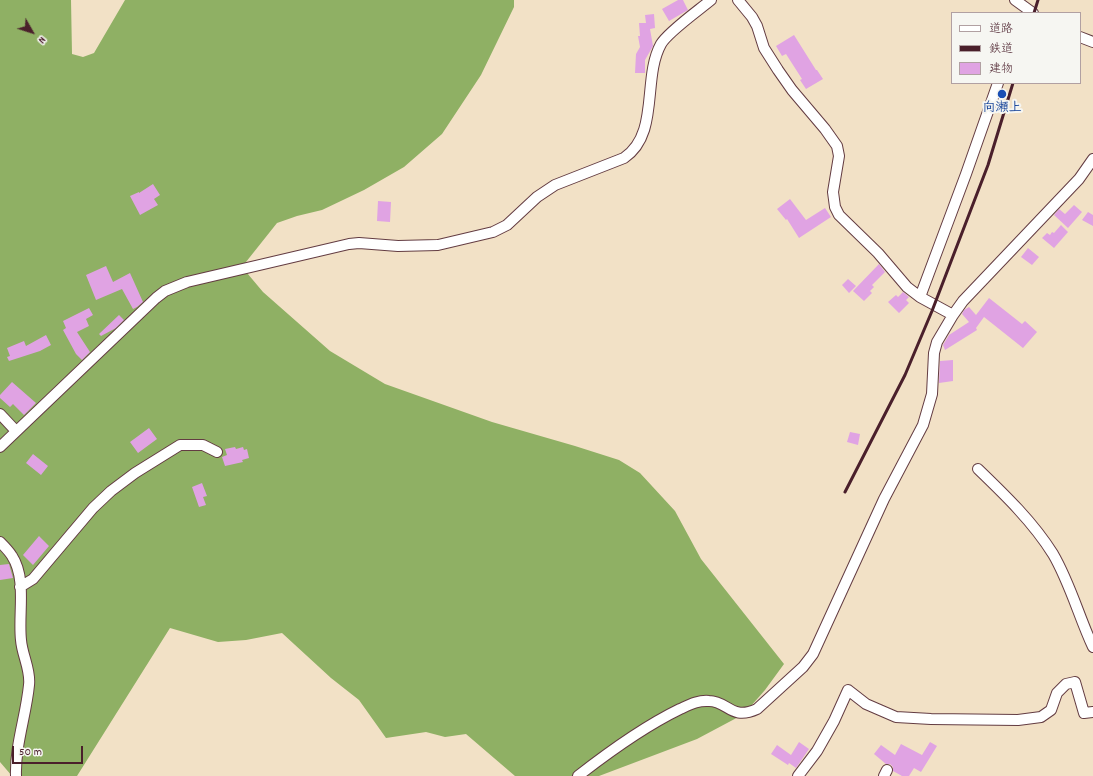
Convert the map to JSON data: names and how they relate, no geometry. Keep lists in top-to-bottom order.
{
  "places": ["向瀬上"],
  "legend": ["道路", "鉄道", "建物"],
  "scale_bar": "50 m",
  "north": "bottom right"
}
